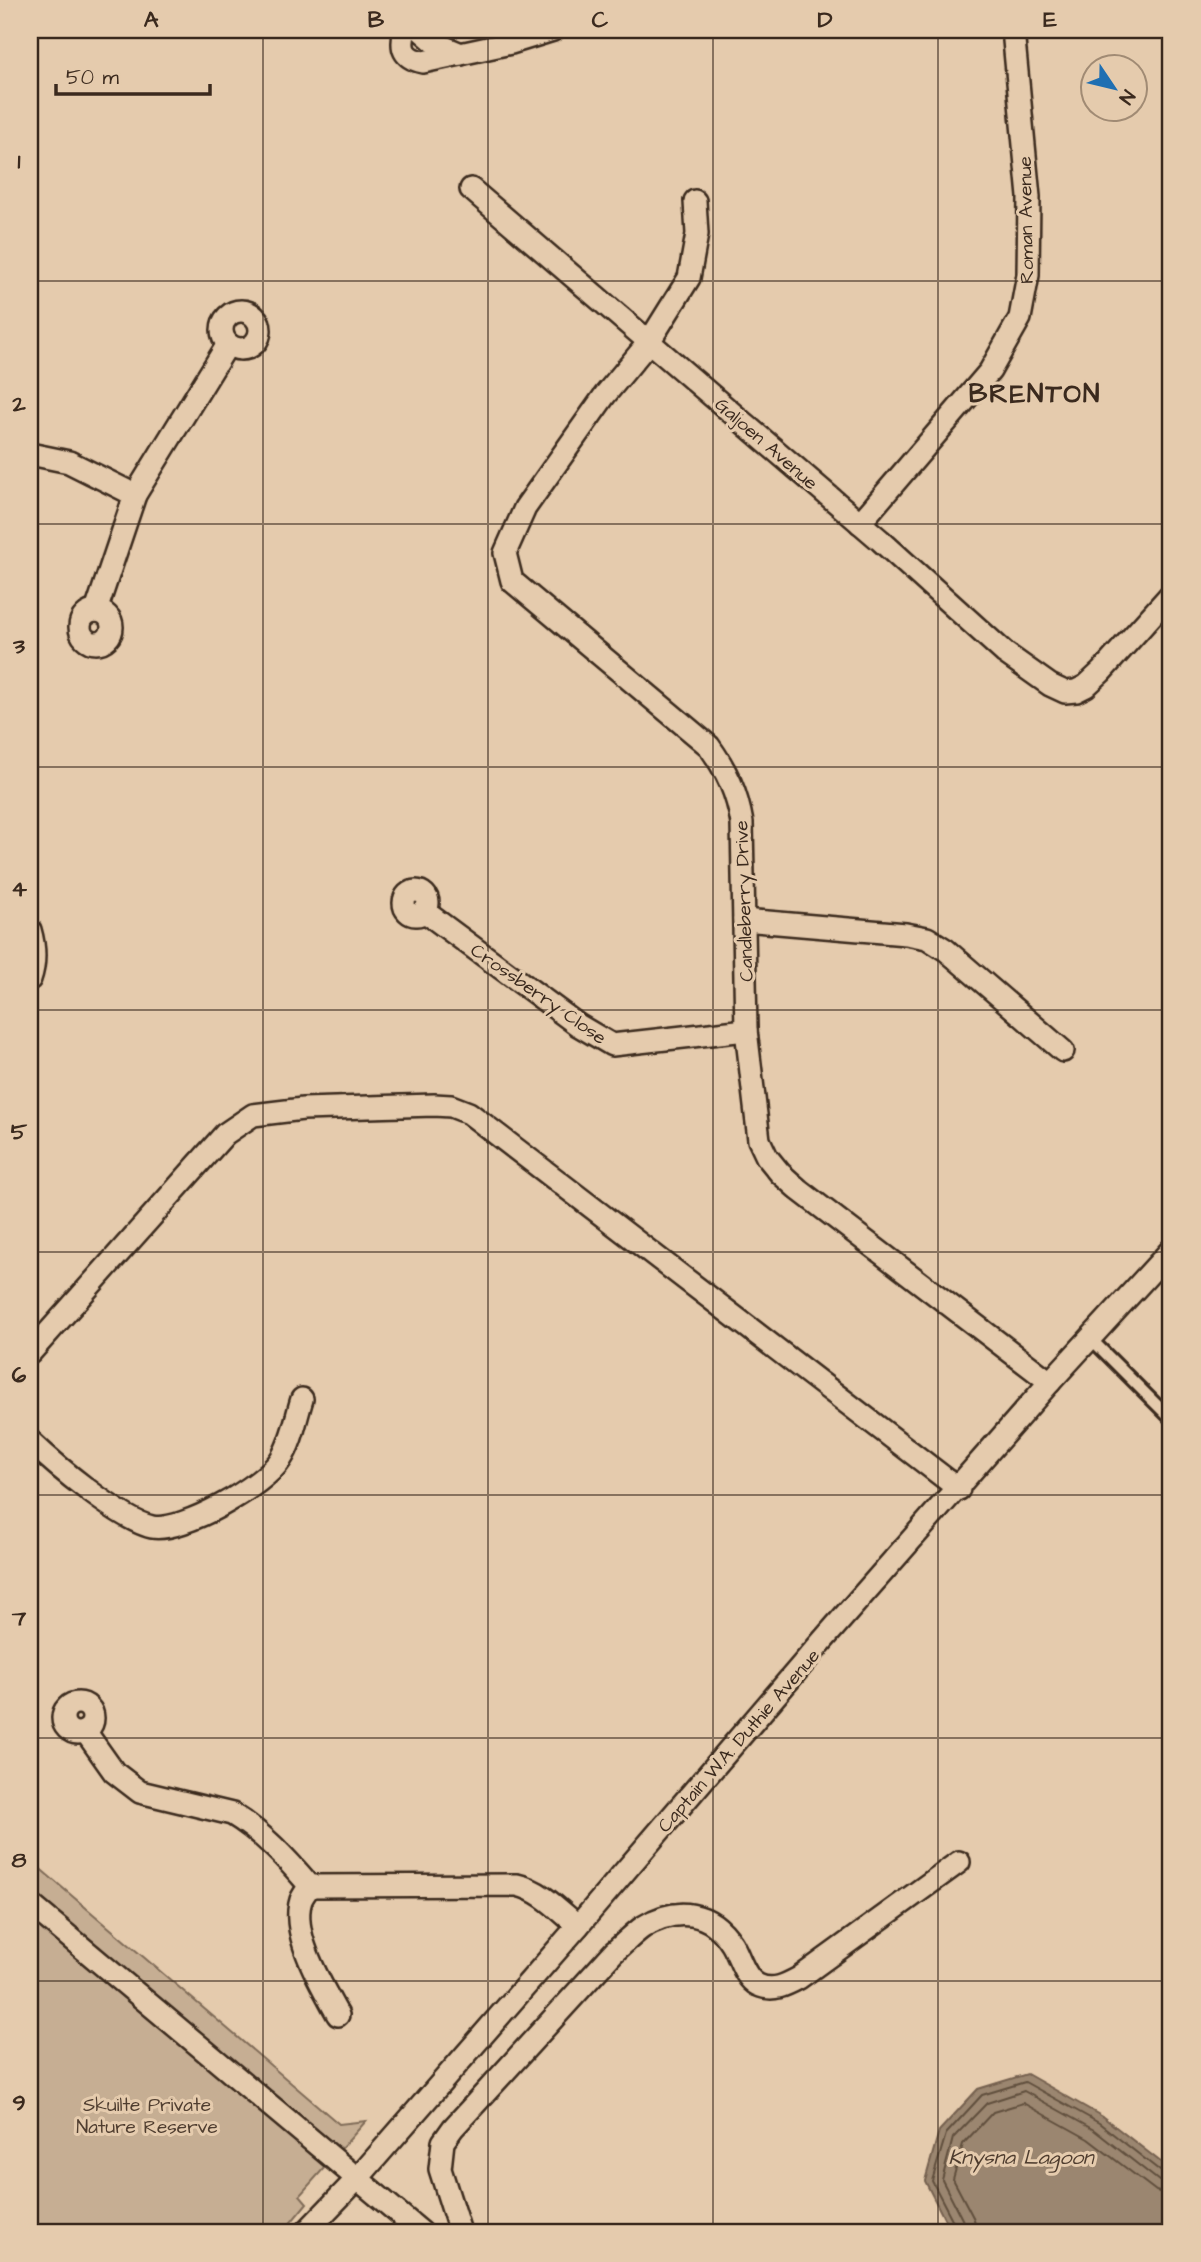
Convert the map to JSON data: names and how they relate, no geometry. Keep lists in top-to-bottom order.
{
  "streets": {
    "street": [
      "Roman Avenue",
      "Galjoen Avenue",
      "Candleberry Drive",
      "Crossberry Close",
      "Captain W.A. Duthie Avenue"
    ]
  },
  "crossings": [
    ["Roman Avenue", "Galjoen Avenue"],
    ["Galjoen Avenue", "Candleberry Drive"],
    ["Candleberry Drive", "Crossberry Close"],
    ["Candleberry Drive", "Captain W.A. Duthie Avenue"]
  ],
  "districts": ["BRENTON"],
  "water": ["Knysna Lagoon"],
  "parks": ["Skuilte Private Nature Reserve"],
  "scale_bar": "50 m",
  "north": "bottom right",
  "grid": {
    "columns": [
      "A",
      "B",
      "C",
      "D",
      "E"
    ],
    "rows": [
      "1",
      "2",
      "3",
      "4",
      "5",
      "6",
      "7",
      "8",
      "9"
    ]
  }
}
